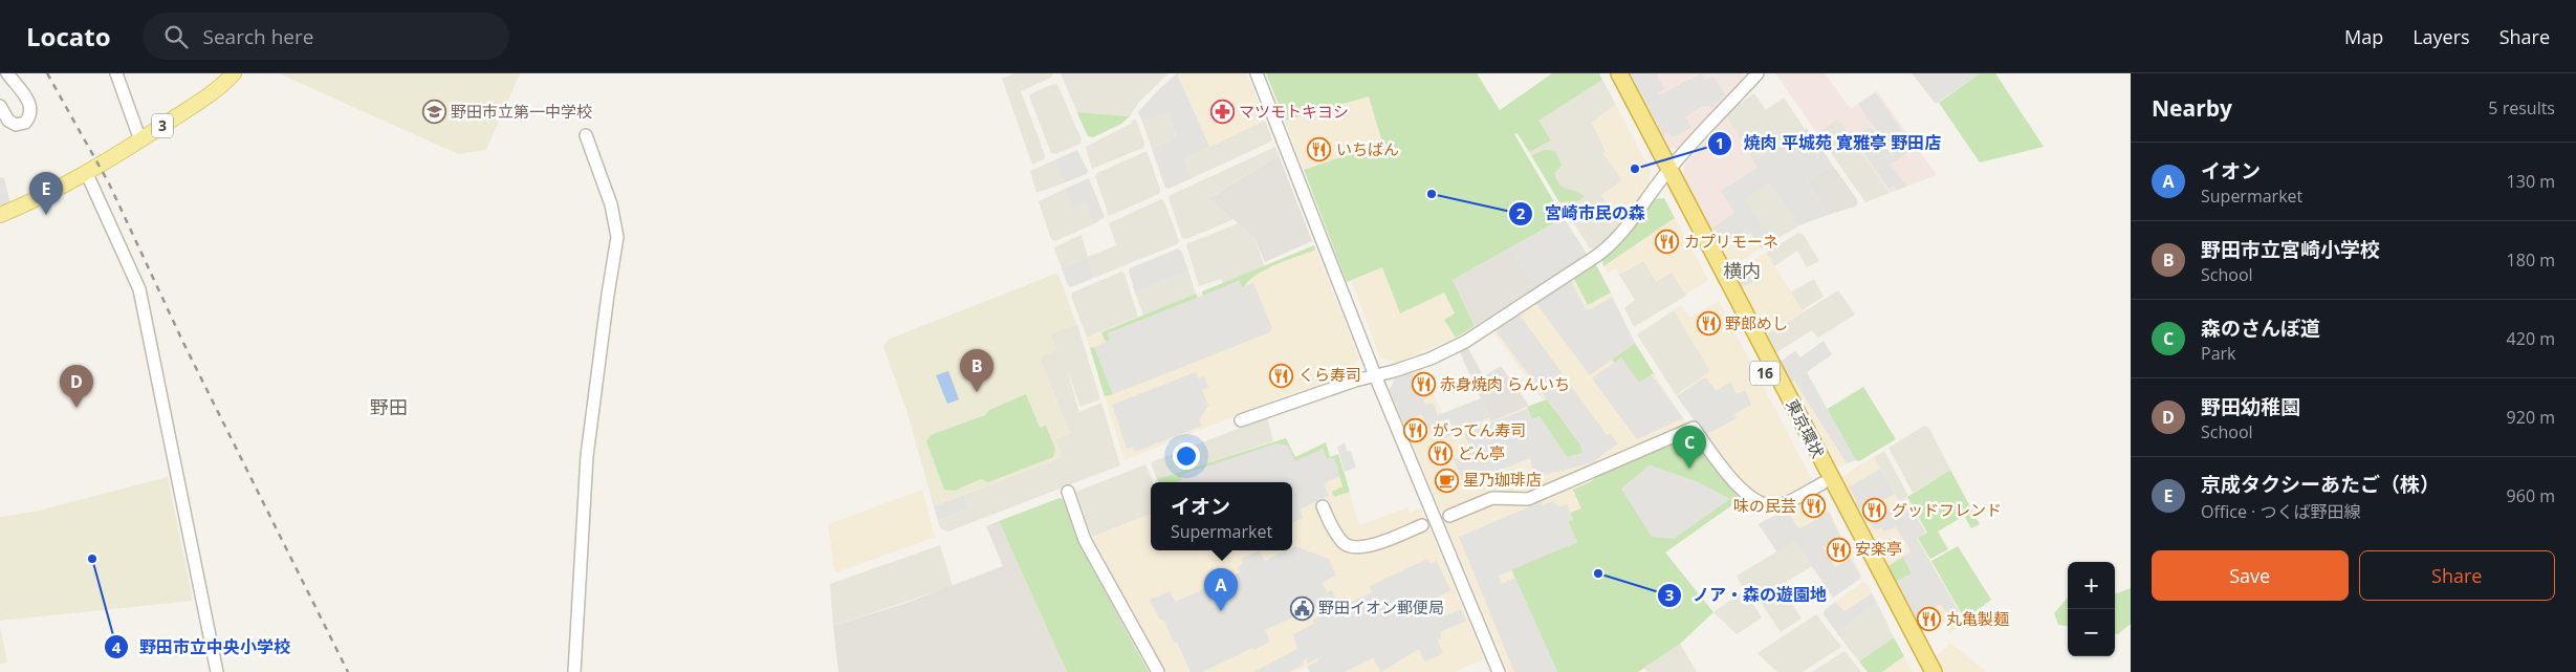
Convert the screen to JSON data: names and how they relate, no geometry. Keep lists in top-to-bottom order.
{
  "streets": {
    "highway": ["16", "東京環状"],
    "main road": ["3"]
  },
  "districts": ["横内", "野田"],
  "places": {
    "school or university": ["野田市立第一中学校"],
    "pharmacy": ["マツモトキヨシ"],
    "restaurant": [
      "いちばん",
      "カプリモーネ",
      "野郎めし",
      "くら寿司",
      "赤身焼肉 らんいち",
      "がってん寿司",
      "どん亭",
      "味の民芸",
      "グッドフレンド",
      "安楽亭",
      "丸亀製麺"
    ],
    "other": [
      "焼肉 平城苑 寛雅亭 野田店",
      "宮崎市民の森",
      "野田市立中央小学校",
      "ノア・森の遊園地"
    ],
    "cafe": ["星乃珈琲店"],
    "public building": ["野田イオン郵便局"]
  },
  "page": {
    "header": "Locato",
    "search": "Search here",
    "nav": ["Map", "Layers", "Share"],
    "heading": ["Nearby", "5 results"],
    "list": [
      {
        "mark": "A",
        "name": "イオン",
        "note": "Supermarket",
        "value": "130 m"
      },
      {
        "mark": "B",
        "name": "野田市立宮崎小学校",
        "note": "School",
        "value": "180 m"
      },
      {
        "mark": "C",
        "name": "森のさんぽ道",
        "note": "Park",
        "value": "420 m"
      },
      {
        "mark": "D",
        "name": "野田幼稚園",
        "note": "School",
        "value": "920 m"
      },
      {
        "mark": "E",
        "name": "京成タクシーあたご（株）",
        "note": "Office · つくば野田線",
        "value": "960 m"
      }
    ],
    "pins": [
      "E",
      "B",
      "D",
      "C",
      "A"
    ],
    "popup": ["イオン", "Supermarket"],
    "buttons": ["Save", "Share"],
    "map_buttons": ["+", "−"]
  }
}
